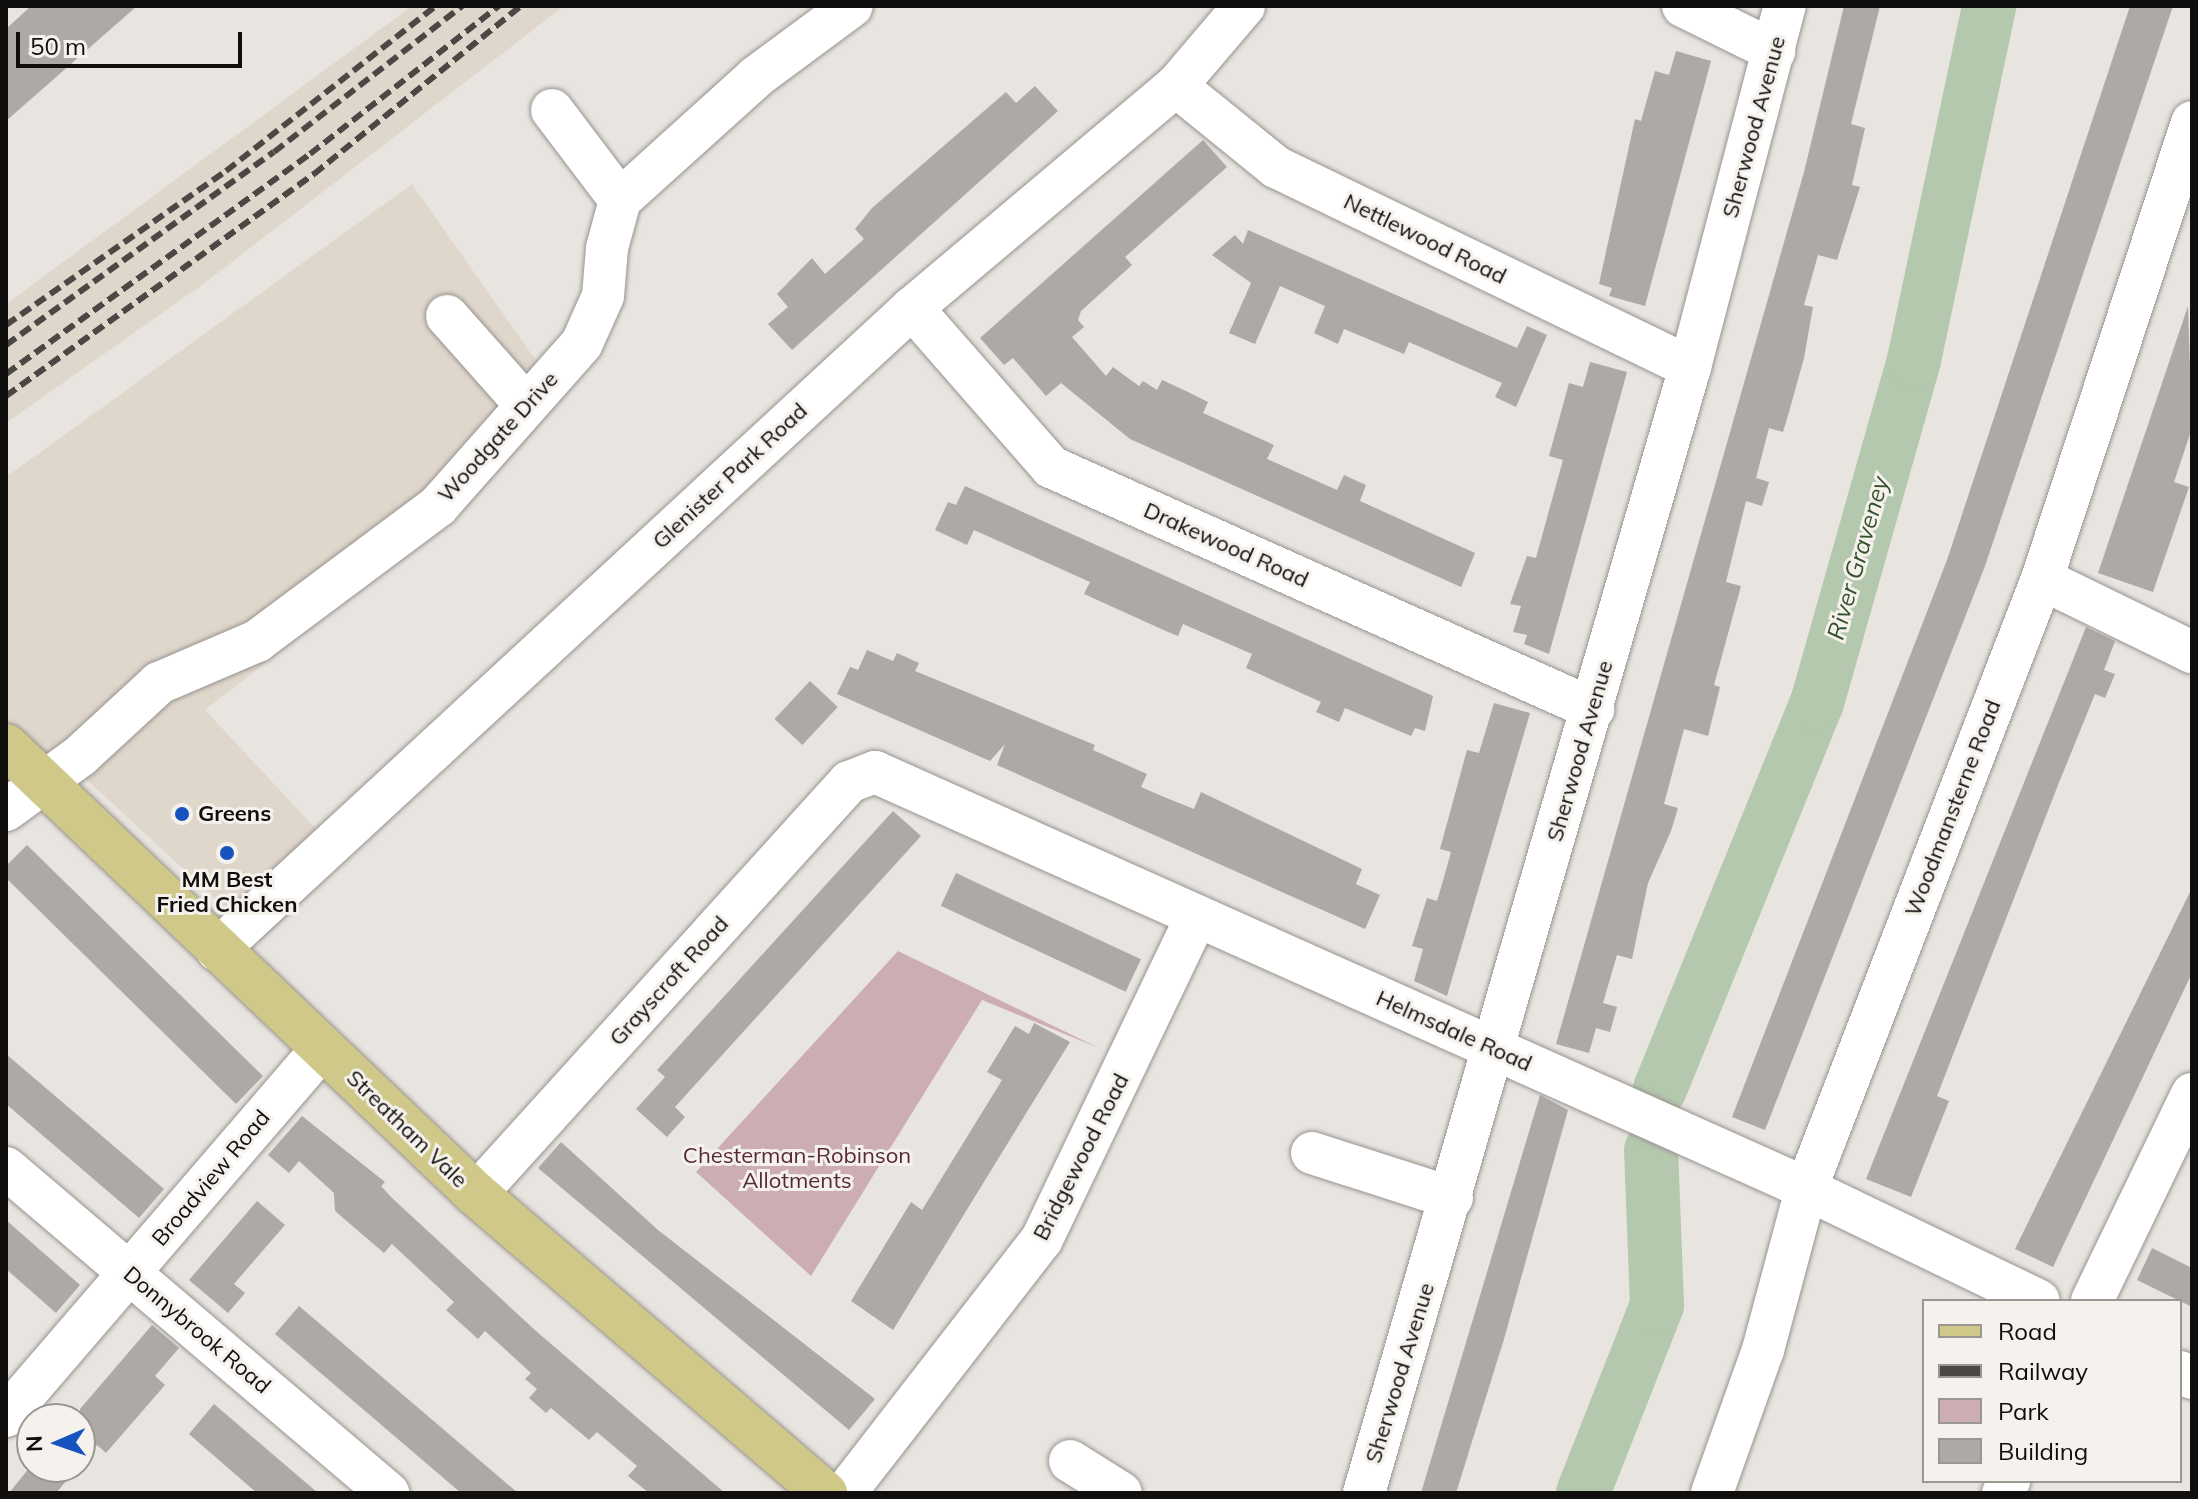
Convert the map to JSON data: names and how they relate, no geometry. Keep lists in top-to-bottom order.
{
  "streets": {
    "main road": ["Streatham Vale"],
    "street": [
      "Sherwood Avenue",
      "Nettlewood Road",
      "Woodgate Drive",
      "Glenister Park Road",
      "Drakewood Road",
      "Woodmansterne Road",
      "Grayscroft Road",
      "Helmsdale Road",
      "Bridgewood Road",
      "Broadview Road",
      "Donnybrook Road"
    ]
  },
  "crossings": [
    ["Sherwood Avenue", "Nettlewood Road"],
    ["Sherwood Avenue", "Drakewood Road"],
    ["Sherwood Avenue", "Helmsdale Road"],
    ["Nettlewood Road", "Glenister Park Road"],
    ["Woodgate Drive", "Streatham Vale"],
    ["Glenister Park Road", "Drakewood Road"],
    ["Glenister Park Road", "Streatham Vale"],
    ["Woodmansterne Road", "Helmsdale Road"],
    ["Grayscroft Road", "Helmsdale Road"],
    ["Grayscroft Road", "Streatham Vale"],
    ["Helmsdale Road", "Bridgewood Road"],
    ["Streatham Vale", "Bridgewood Road"],
    ["Streatham Vale", "Broadview Road"],
    ["Broadview Road", "Donnybrook Road"]
  ],
  "water": ["River Graveney"],
  "parks": ["Chesterman-Robinson Allotments"],
  "places": ["Greens", "MM Best Fried Chicken"],
  "legend": [
    "Road",
    "Railway",
    "Park",
    "Building"
  ],
  "scale_bar": "50 m",
  "north": "left"
}
